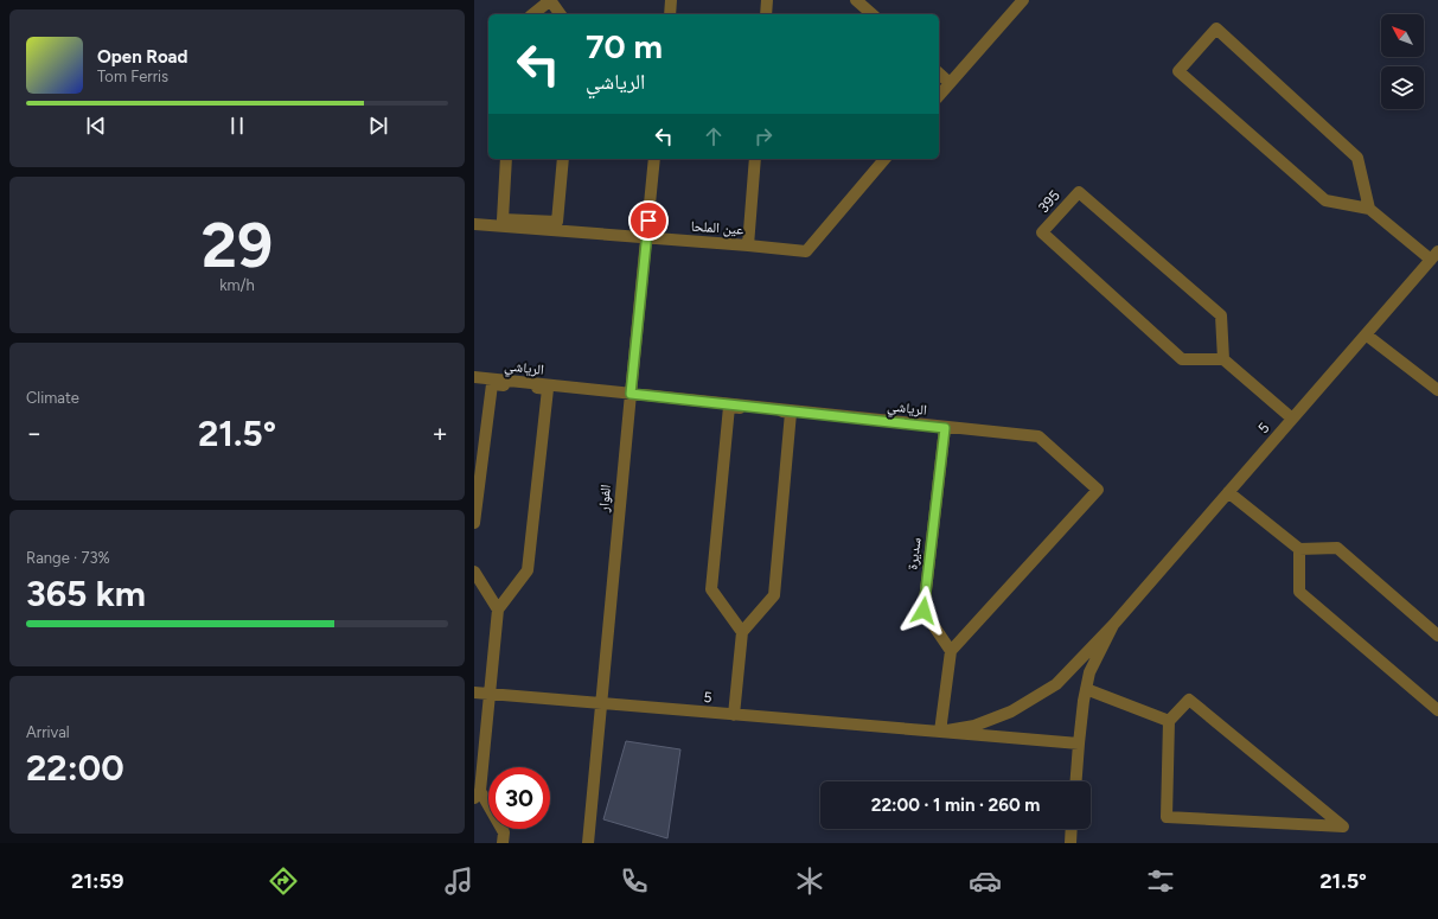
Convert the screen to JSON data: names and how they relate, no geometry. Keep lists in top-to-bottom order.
{
  "streets": {
    "street": [
      "395",
      "عين الملحا",
      "الرياشي",
      "5",
      "الفوار",
      "سديرة"
    ]
  },
  "crossings": [
    ["عين الملحا", "الفوار"],
    ["الرياشي", "الفوار"],
    ["الرياشي", "سديرة"],
    ["5", "الفوار"]
  ],
  "north": "top left",
  "page": {
    "turn": ["70 m", "الرياشي"],
    "song": ["Open Road", "Tom Ferris"],
    "tile": [
      ["29", "km/h"],
      "Climate",
      ["Range · 73%", "365 km"],
      ["Arrival", "22:00"]
    ],
    "heat": ["−", "21.5°", "+"],
    "limit": "30",
    "trip": "22:00 · 1 min · 260 m",
    "tabs": ["21:59", "21.5°"]
  }
}
